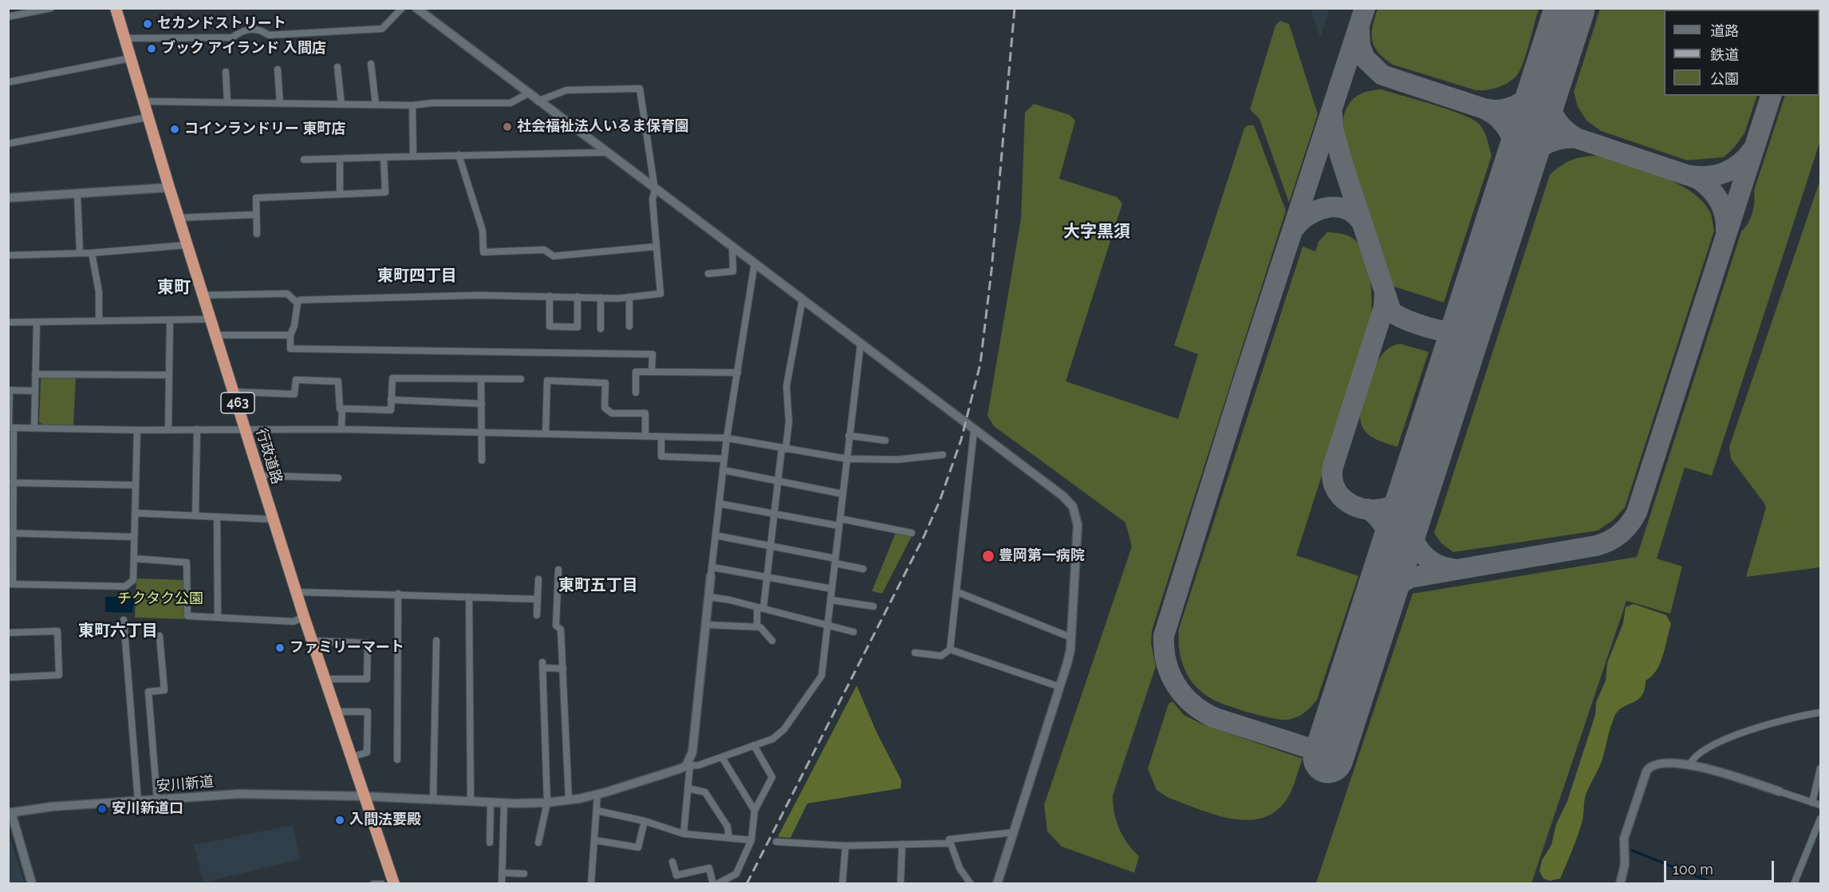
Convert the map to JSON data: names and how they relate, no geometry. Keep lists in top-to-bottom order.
{
  "streets": {
    "highway": ["463", "行政道路"],
    "street": ["安川新道"]
  },
  "crossings": [
    ["行政道路", "安川新道"]
  ],
  "districts": [
    "大字黒須",
    "東町四丁目",
    "東町",
    "東町五丁目",
    "東町六丁目"
  ],
  "parks": ["チクタク公園"],
  "places": [
    "セカンドストリート",
    "ブック アイランド 入間店",
    "社会福祉法人いるま保育園",
    "コインランドリー 東町店",
    "豊岡第一病院",
    "ファミリーマート",
    "安川新道口",
    "入間法要殿"
  ],
  "legend": ["道路", "鉄道", "公園"],
  "scale_bar": "100 m"
}
